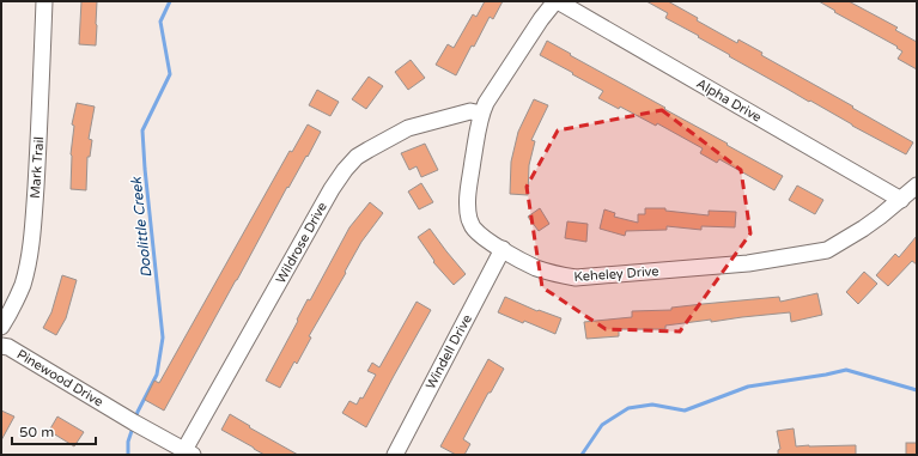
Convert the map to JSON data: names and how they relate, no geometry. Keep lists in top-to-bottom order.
{
  "streets": {
    "street": [
      "Alpha Drive",
      "Mark Trail",
      "Wildrose Drive",
      "Keheley Drive",
      "Windell Drive",
      "Pinewood Drive"
    ]
  },
  "crossings": [
    ["Alpha Drive", "Keheley Drive"],
    ["Wildrose Drive", "Keheley Drive"],
    ["Wildrose Drive", "Pinewood Drive"],
    ["Keheley Drive", "Windell Drive"]
  ],
  "water": ["Doolittle Creek"],
  "scale_bar": "50 m"
}
